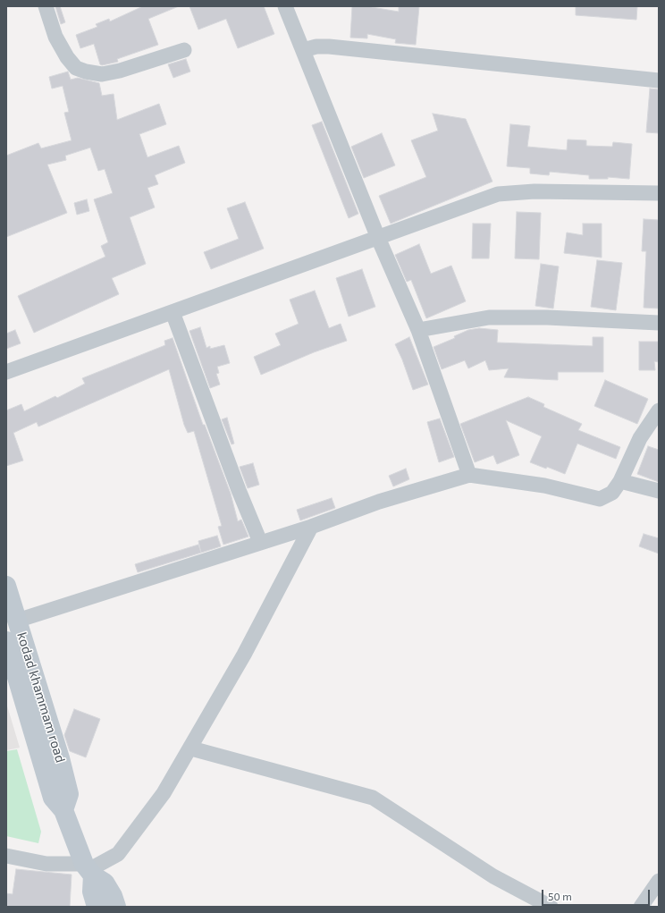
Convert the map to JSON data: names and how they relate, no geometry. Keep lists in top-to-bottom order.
{
  "streets": {
    "main road": ["kodad khammam road"]
  },
  "scale_bar": "50 m"
}
